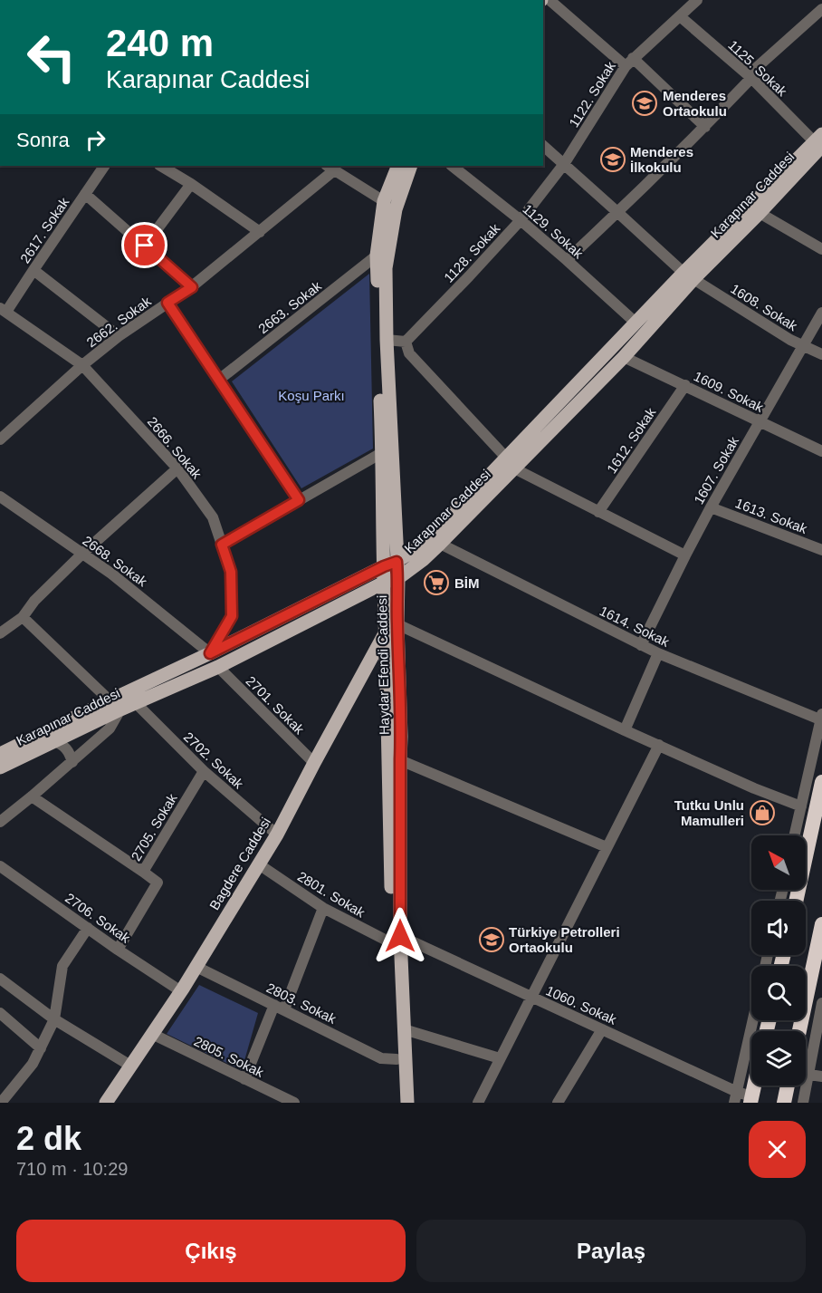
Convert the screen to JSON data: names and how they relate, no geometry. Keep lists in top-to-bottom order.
{
  "streets": {
    "main road": ["Karapınar Caddesi", "Haydar Efendi Caddesi", "Bagdere Caddesi"],
    "street": [
      "1125. Sokak",
      "1122. Sokak",
      "2617. Sokak",
      "1129. Sokak",
      "1128. Sokak",
      "2663. Sokak",
      "1608. Sokak",
      "2662. Sokak",
      "1609. Sokak",
      "1612. Sokak",
      "2666. Sokak",
      "1607. Sokak",
      "1613. Sokak",
      "2668. Sokak",
      "1614. Sokak",
      "2701. Sokak",
      "2702. Sokak",
      "2705. Sokak",
      "2801. Sokak",
      "2706. Sokak",
      "2803. Sokak",
      "1060. Sokak",
      "2805. Sokak"
    ]
  },
  "crossings": [
    ["1125. Sokak", "1122. Sokak"],
    ["1125. Sokak", "Karapınar Caddesi"],
    ["1122. Sokak", "1128. Sokak"],
    ["Karapınar Caddesi", "1129. Sokak"],
    ["Karapınar Caddesi", "1608. Sokak"],
    ["Karapınar Caddesi", "1609. Sokak"],
    ["Karapınar Caddesi", "2666. Sokak"],
    ["Karapınar Caddesi", "2668. Sokak"],
    ["Karapınar Caddesi", "1614. Sokak"],
    ["Karapınar Caddesi", "Haydar Efendi Caddesi"],
    ["Karapınar Caddesi", "2701. Sokak"],
    ["Karapınar Caddesi", "2702. Sokak"],
    ["2617. Sokak", "2666. Sokak"],
    ["1129. Sokak", "1128. Sokak"],
    ["2663. Sokak", "Haydar Efendi Caddesi"],
    ["1608. Sokak", "1607. Sokak"],
    ["2662. Sokak", "2666. Sokak"],
    ["1609. Sokak", "1612. Sokak"],
    ["1609. Sokak", "1607. Sokak"],
    ["2666. Sokak", "2668. Sokak"],
    ["1607. Sokak", "1613. Sokak"],
    ["1607. Sokak", "1614. Sokak"],
    ["Haydar Efendi Caddesi", "Bagdere Caddesi"],
    ["Haydar Efendi Caddesi", "2801. Sokak"],
    ["Haydar Efendi Caddesi", "2803. Sokak"],
    ["Haydar Efendi Caddesi", "1060. Sokak"],
    ["2701. Sokak", "Bagdere Caddesi"],
    ["2702. Sokak", "2705. Sokak"],
    ["2702. Sokak", "Bagdere Caddesi"],
    ["2705. Sokak", "2706. Sokak"],
    ["Bagdere Caddesi", "2801. Sokak"],
    ["Bagdere Caddesi", "2706. Sokak"],
    ["Bagdere Caddesi", "2803. Sokak"],
    ["Bagdere Caddesi", "2805. Sokak"],
    ["2801. Sokak", "1060. Sokak"]
  ],
  "parks": ["Koşu Parkı"],
  "places": {
    "school or university": ["Menderes Ortaokulu", "Menderes İlkokulu", "Türkiye Petrolleri Ortaokulu"],
    "supermarket": ["BİM"],
    "shop": ["Tutku Unlu Mamulleri"]
  },
  "north": "top left",
  "page": {
    "turn": ["240 m", "Karapınar Caddesi"],
    "then": "Sonra",
    "heading": ["2 dk", "710 m · 10:29"],
    "buttons": ["Çıkış", "Paylaş"]
  }
}
